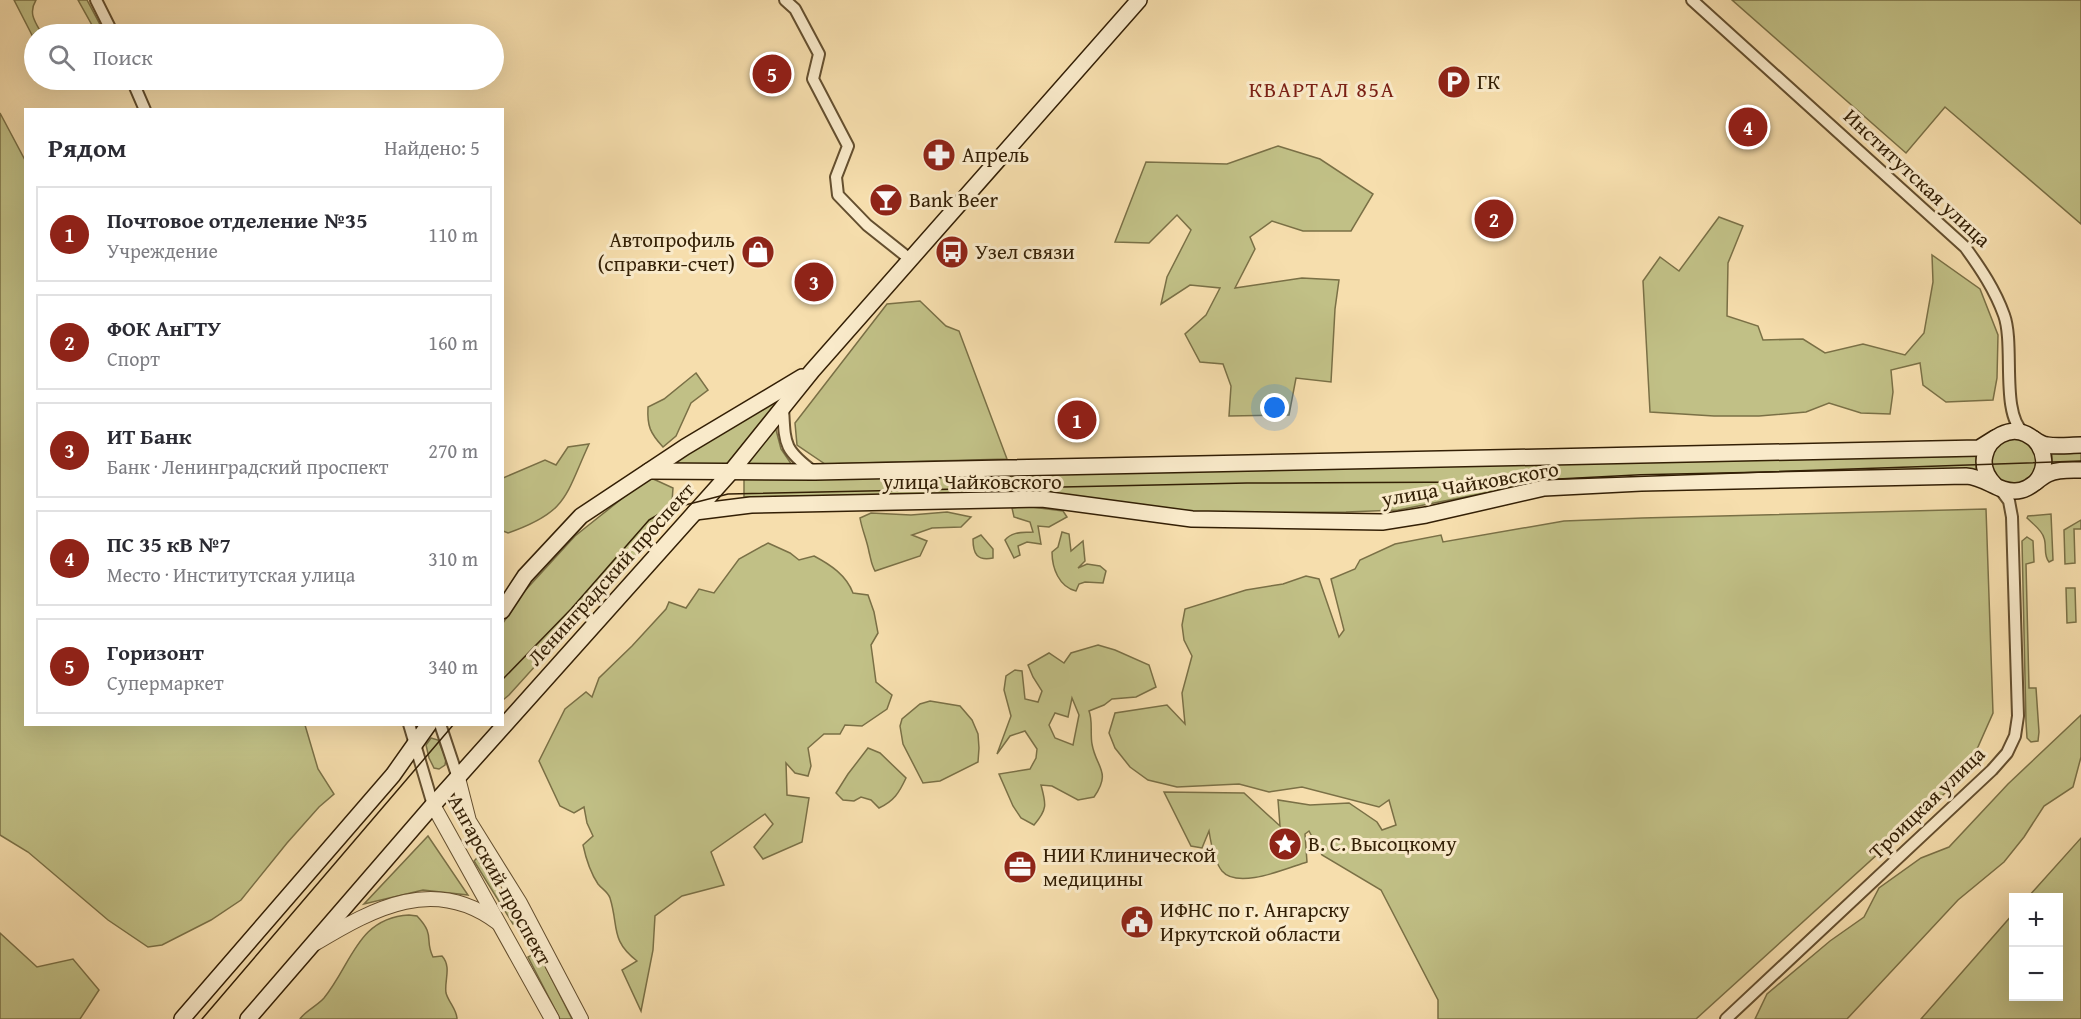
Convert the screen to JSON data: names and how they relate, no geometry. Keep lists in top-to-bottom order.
{
  "streets": {
    "main road": ["улица Чайковского", "Ленинградский проспект"],
    "street": ["Институтская улица", "Троицкая улица", "Ангарский проспект"]
  },
  "crossings": [
    ["Институтская улица", "улица Чайковского"],
    ["улица Чайковского", "Ленинградский проспект"],
    ["Ленинградский проспект", "Ангарский проспект"]
  ],
  "districts": ["КВАРТАЛ 85А"],
  "places": {
    "parking": ["ГК"],
    "pharmacy": ["Апрель"],
    "bar": ["Bank Beer"],
    "shop": ["Автопрофиль (справки-счет)"],
    "bus stop": ["Узел связи"],
    "place": ["В. С. Высоцкому"],
    "office": ["НИИ Клинической медицины"],
    "public building": ["ИФНС по г. Ангарску Иркутской области"]
  },
  "page": {
    "search": "Поиск",
    "pins": [
      "5",
      "4",
      "2",
      "3",
      "1"
    ],
    "heading": ["Рядом", "Найдено: 5"],
    "list": [
      {
        "mark": "1",
        "name": "Почтовое отделение №35",
        "note": "Учреждение",
        "value": "110 m"
      },
      {
        "mark": "2",
        "name": "ФОК АнГТУ",
        "note": "Спорт",
        "value": "160 m"
      },
      {
        "mark": "3",
        "name": "ИТ Банк",
        "note": "Банк · Ленинградский проспект",
        "value": "270 m"
      },
      {
        "mark": "4",
        "name": "ПС 35 кВ №7",
        "note": "Место · Институтская улица",
        "value": "310 m"
      },
      {
        "mark": "5",
        "name": "Горизонт",
        "note": "Супермаркет",
        "value": "340 m"
      }
    ],
    "map_buttons": ["+", "−"]
  }
}
